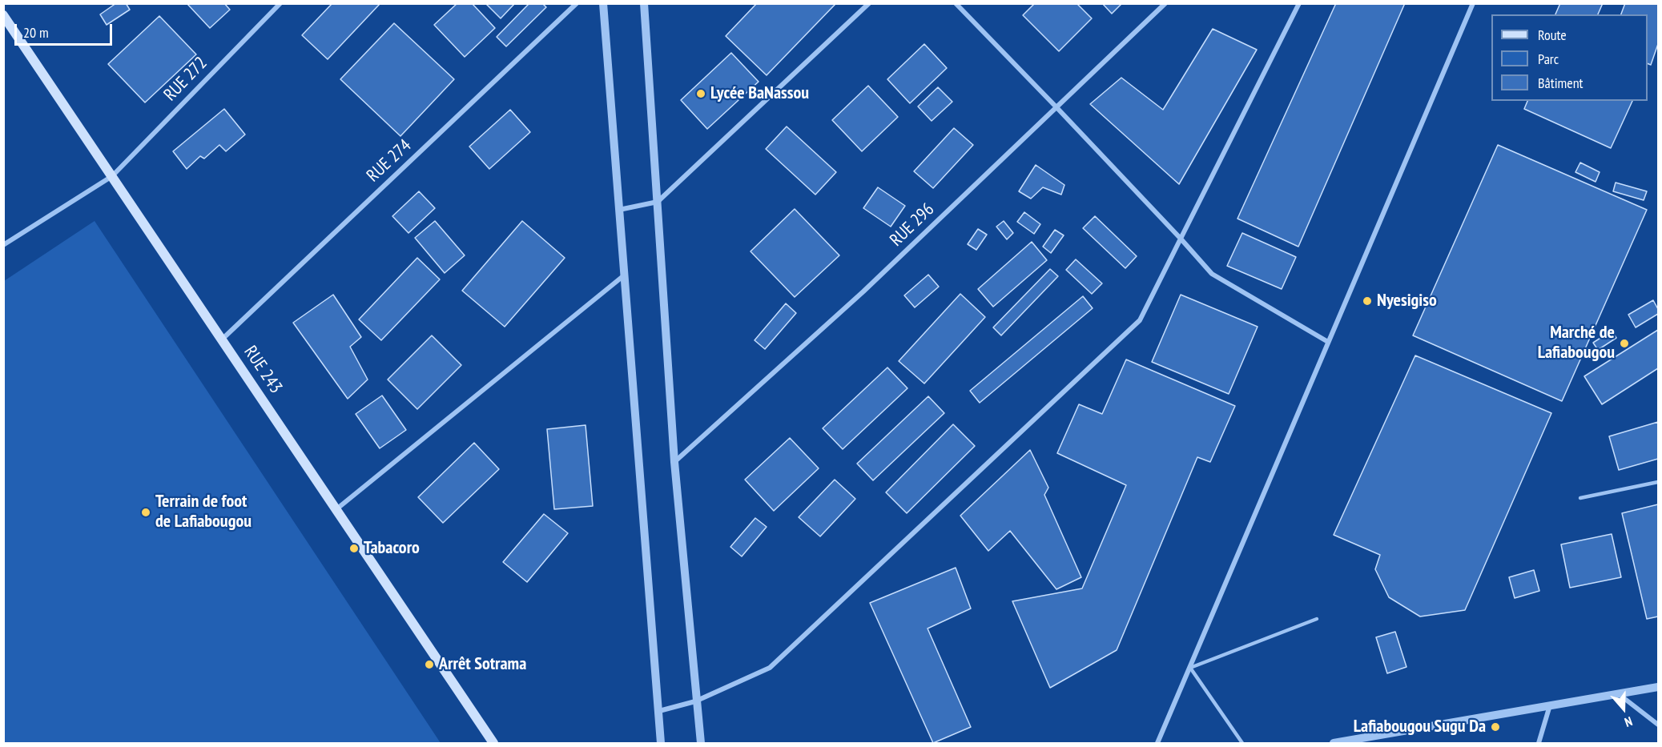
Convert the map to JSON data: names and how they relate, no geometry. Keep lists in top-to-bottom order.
{
  "streets": {
    "main road": ["RUE 243"],
    "street": ["RUE 272", "RUE 274", "RUE 296"]
  },
  "crossings": [
    ["RUE 272", "RUE 243"],
    ["RUE 274", "RUE 243"]
  ],
  "places": [
    "Lycée BaNassou",
    "Nyesigiso",
    "Marché de Lafiabougou",
    "Terrain de foot de Lafiabougou",
    "Tabacoro",
    "Arrêt Sotrama",
    "Lafiabougou Sugu Da"
  ],
  "legend": ["Route", "Parc", "Bâtiment"],
  "scale_bar": "20 m",
  "north": "bottom"
}
